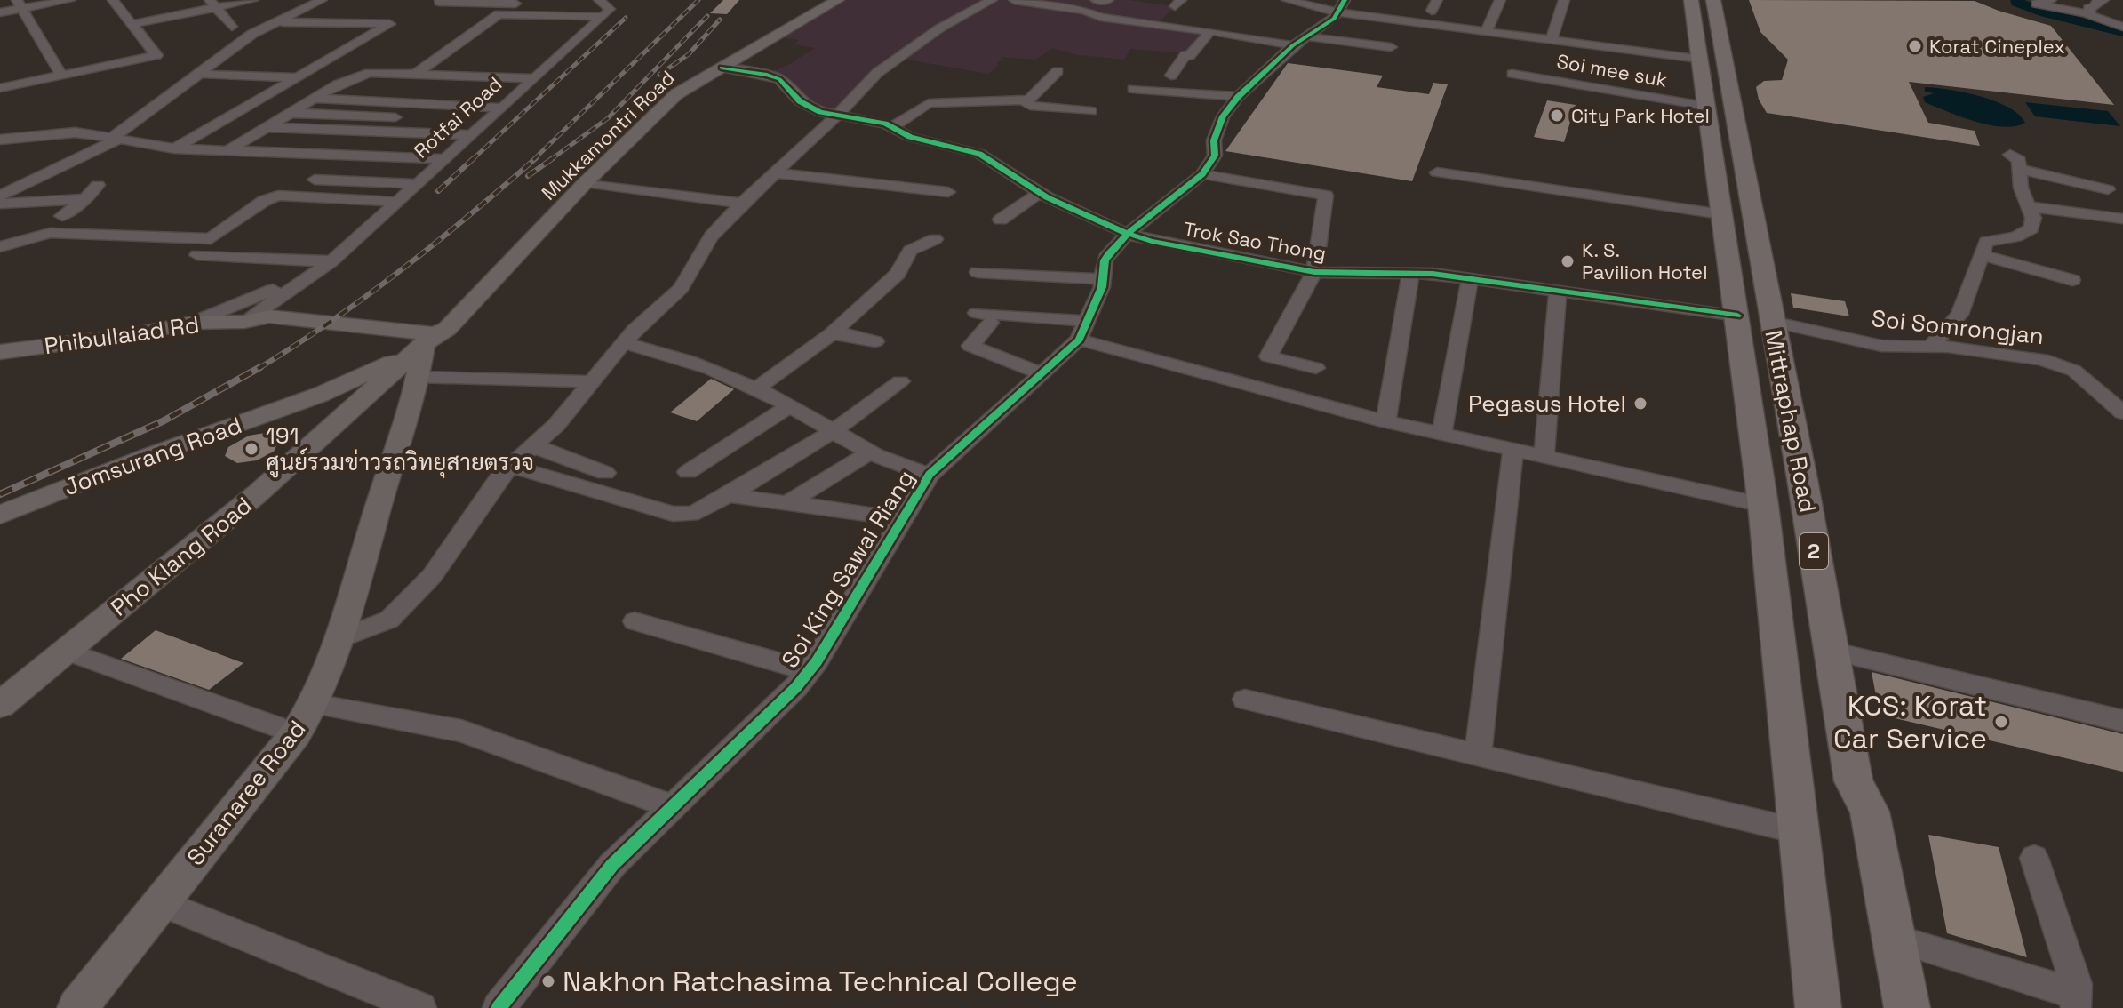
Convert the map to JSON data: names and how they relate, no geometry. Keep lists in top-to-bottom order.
{
  "streets": {
    "highway": ["Mittraphap Road", "2"],
    "main road": [
      "Mukkamontri Road",
      "Phibullaiad Rd",
      "Jomsurang Road",
      "Pho Klang Road",
      "Suranaree Road"
    ],
    "street": [
      "Soi mee suk",
      "Rotfai Road",
      "Trok Sao Thong",
      "Soi Somrongjan",
      "Soi King Sawai Riang"
    ]
  },
  "crossings": [
    ["Soi mee suk", "Mittraphap Road"],
    ["Rotfai Road", "Phibullaiad Rd"],
    ["Mukkamontri Road", "Trok Sao Thong"],
    ["Mukkamontri Road", "Phibullaiad Rd"],
    ["Mukkamontri Road", "Jomsurang Road"],
    ["Mukkamontri Road", "Pho Klang Road"],
    ["Mukkamontri Road", "Suranaree Road"],
    ["Trok Sao Thong", "Mittraphap Road"],
    ["Trok Sao Thong", "Soi King Sawai Riang"],
    ["Soi Somrongjan", "Mittraphap Road"],
    ["Phibullaiad Rd", "Jomsurang Road"],
    ["Phibullaiad Rd", "Pho Klang Road"],
    ["Phibullaiad Rd", "Suranaree Road"],
    ["Jomsurang Road", "Pho Klang Road"],
    ["Jomsurang Road", "Suranaree Road"],
    ["Pho Klang Road", "Suranaree Road"]
  ],
  "places": [
    "Korat Cineplex",
    "City Park Hotel",
    "K. S. Pavilion Hotel",
    "Pegasus Hotel",
    "191 ศูนย์รวมข่าวรถวิทยุสายตรวจ",
    "KCS: Korat Car Service",
    "Nakhon Ratchasima Technical College"
  ]
}
